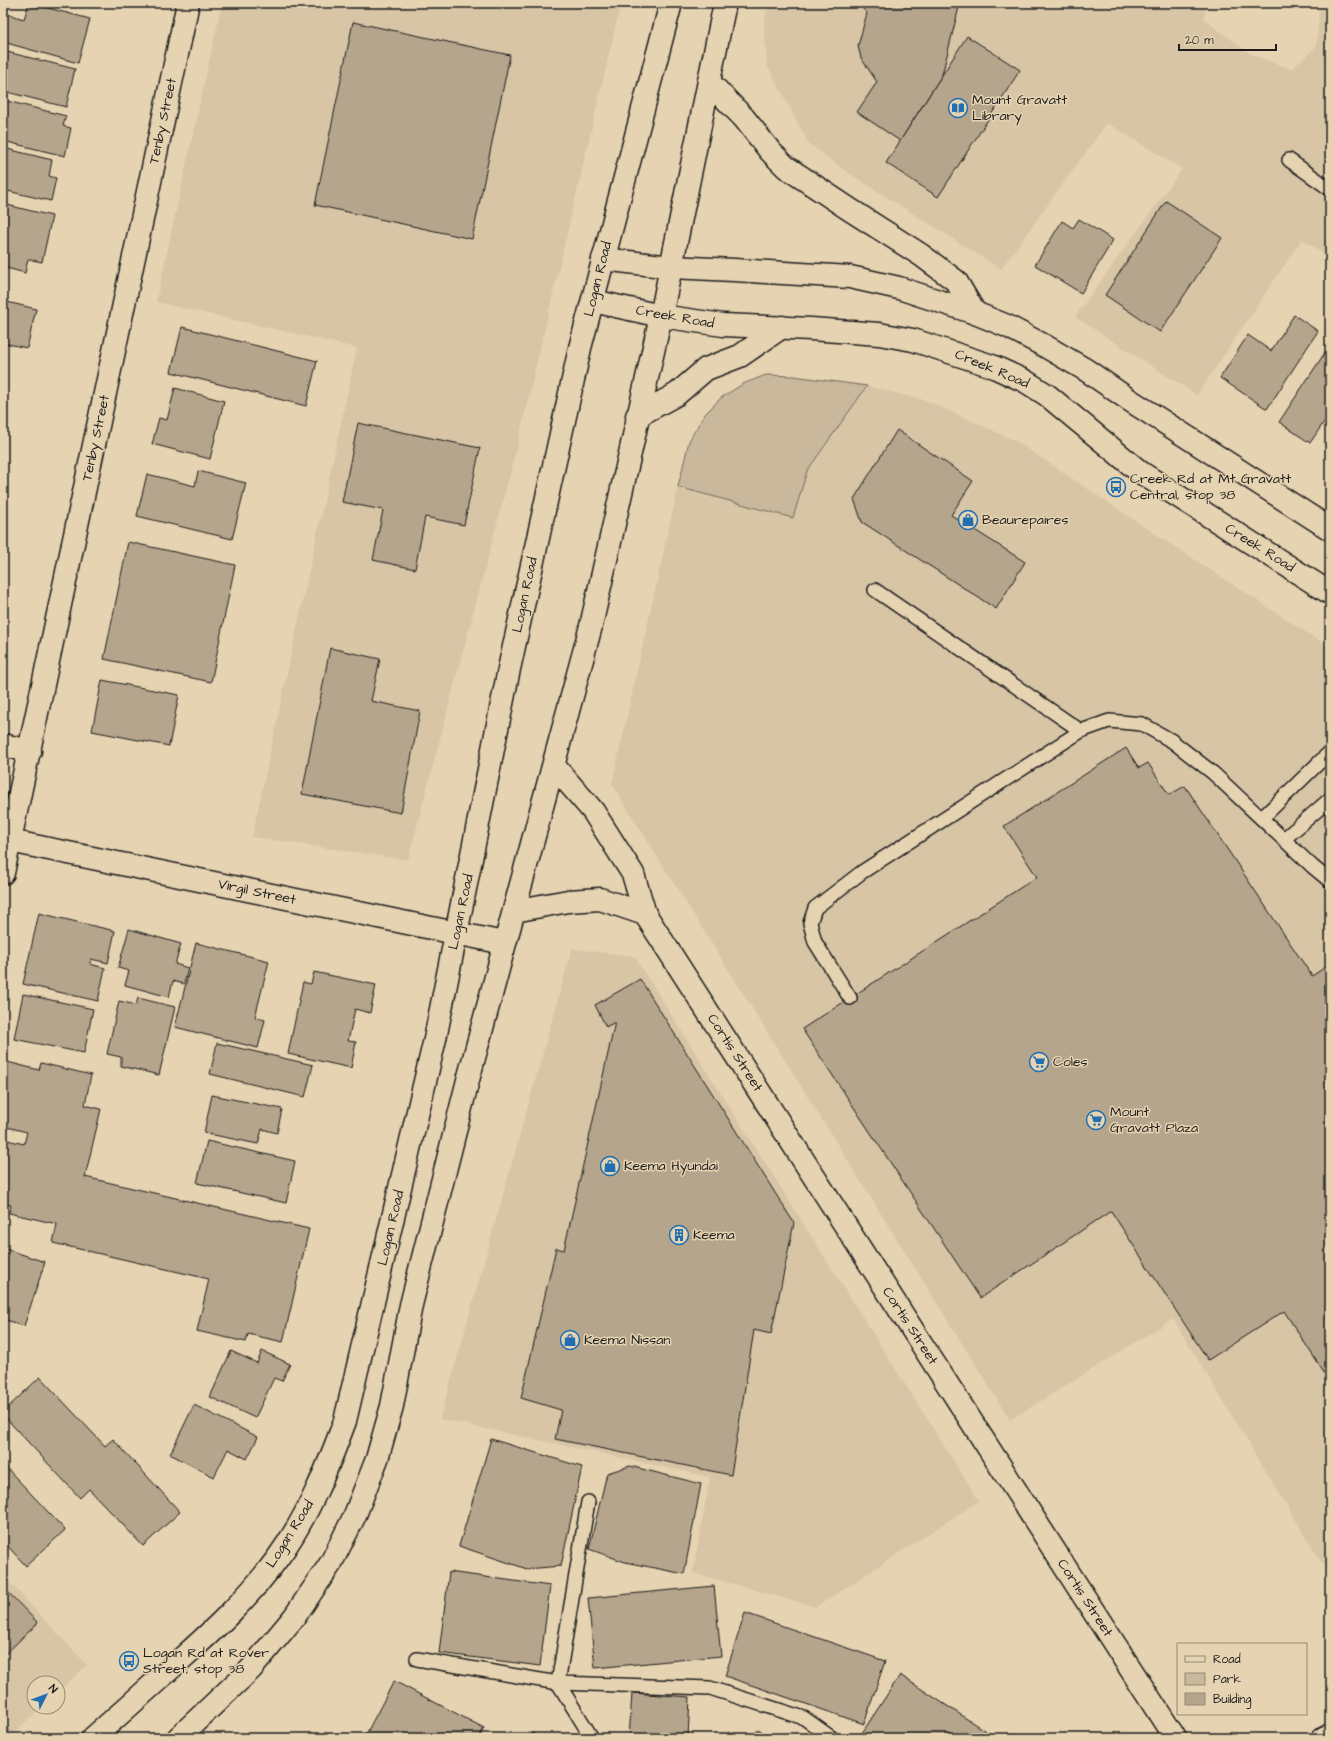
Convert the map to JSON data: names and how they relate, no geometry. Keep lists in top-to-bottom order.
{
  "streets": {
    "main road": [
      "Tenby Street",
      "Logan Road",
      "Creek Road",
      "Virgil Street",
      "Cortis Street"
    ]
  },
  "crossings": [
    ["Tenby Street", "Virgil Street"],
    ["Logan Road", "Creek Road"],
    ["Logan Road", "Virgil Street"]
  ],
  "places": {
    "library": ["Mount Gravatt Library"],
    "bus stop": ["Creek Rd at Mt Gravatt Central, stop 38", "Logan Rd at Rover Street, stop 38"],
    "shop": ["Beaurepaires", "Keema Hyundai", "Keema Nissan"],
    "supermarket": ["Coles", "Mount Gravatt Plaza"],
    "building": ["Keema"]
  },
  "legend": ["Road", "Park", "Building"],
  "scale_bar": "20 m",
  "north": "top right"
}
